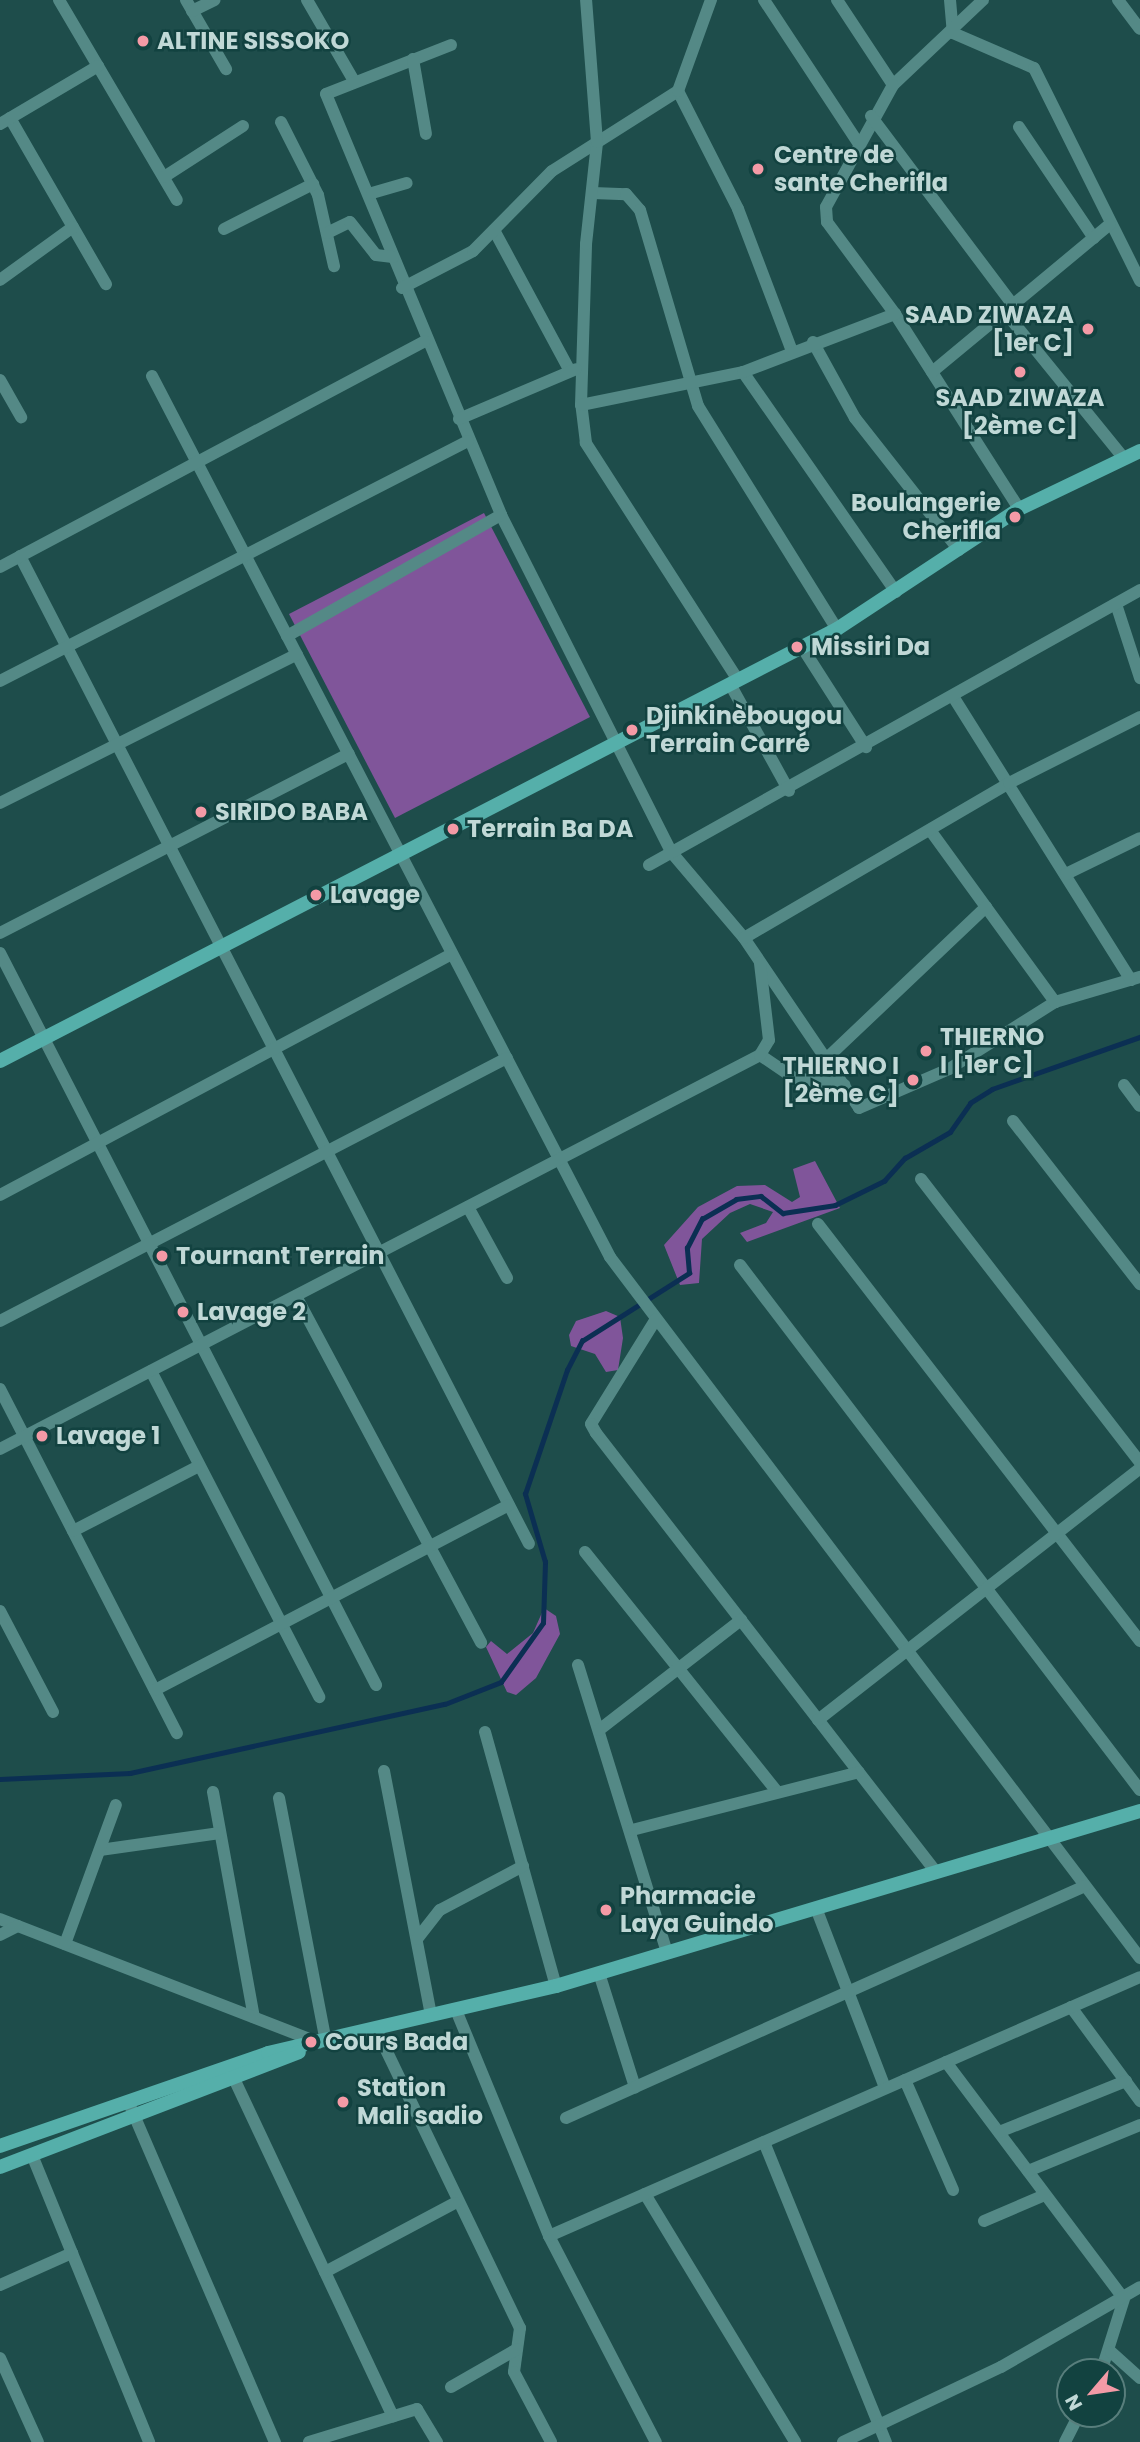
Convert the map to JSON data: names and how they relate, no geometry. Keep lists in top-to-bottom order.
{
  "places": [
    "ALTINE SISSOKO",
    "Centre de sante Cherifla",
    "SAAD ZIWAZA [1er C]",
    "SAAD ZIWAZA [2ème C]",
    "Boulangerie Cherifla",
    "Missiri Da",
    "Djinkinèbougou Terrain Carré",
    "SIRIDO BABA",
    "Terrain Ba DA",
    "Lavage",
    "THIERNO I [1er C]",
    "THIERNO I [2ème C]",
    "Tournant Terrain",
    "Lavage 2",
    "Lavage 1",
    "Pharmacie Laya Guindo",
    "Cours Bada",
    "Station Mali sadio"
  ],
  "north": "bottom left"
}
